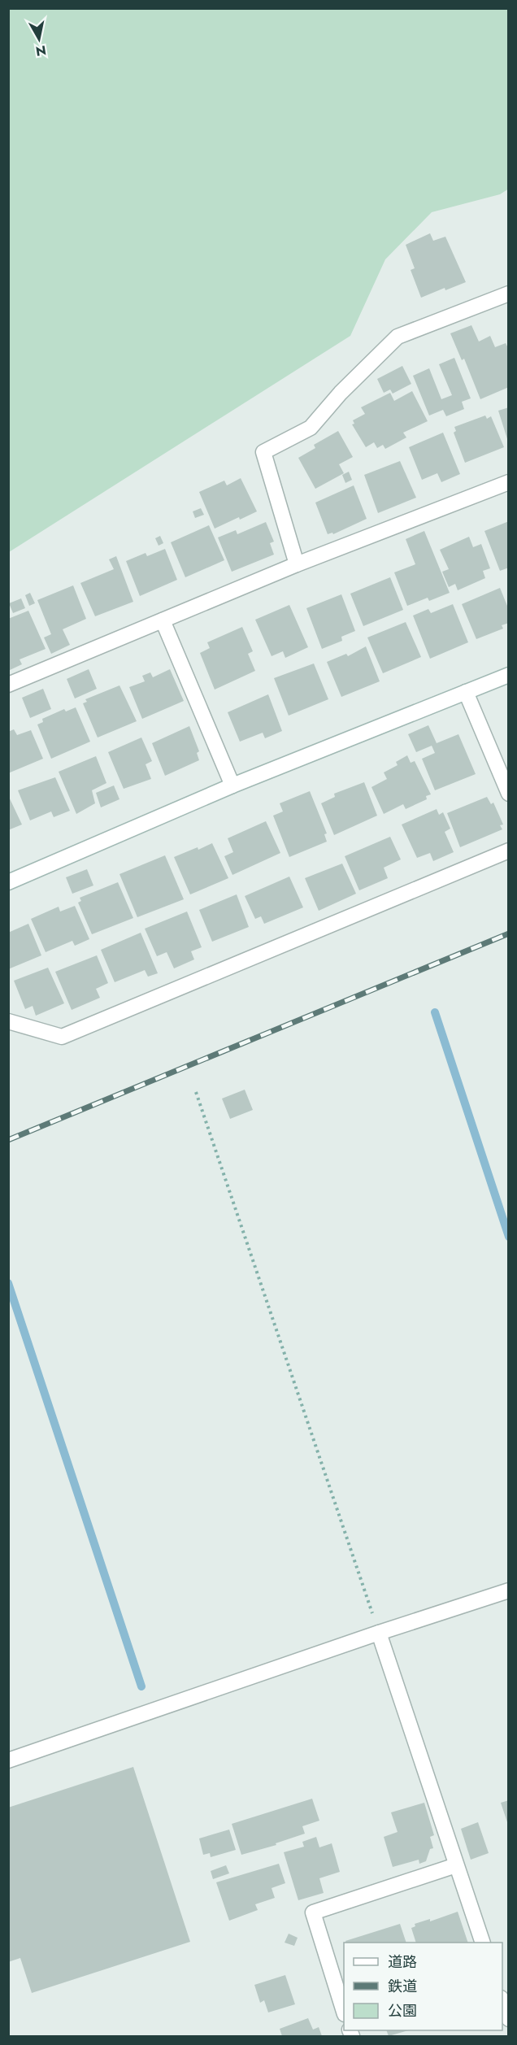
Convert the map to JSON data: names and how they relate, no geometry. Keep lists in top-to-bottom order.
{
  "legend": ["道路", "鉄道", "公園"],
  "north": "bottom"
}
